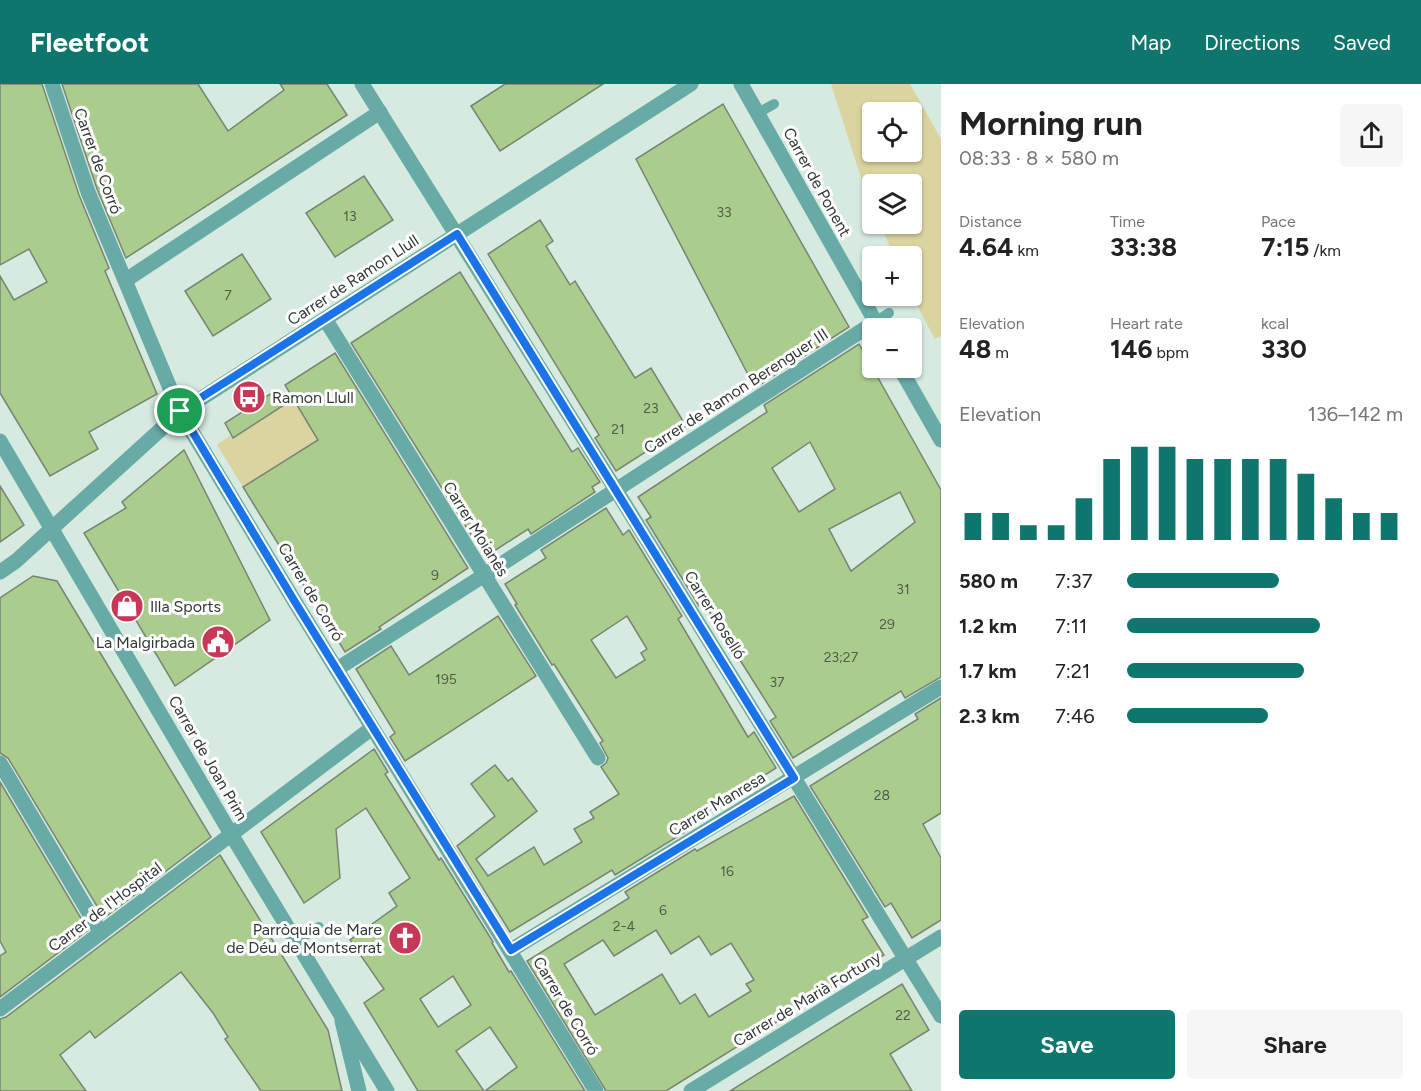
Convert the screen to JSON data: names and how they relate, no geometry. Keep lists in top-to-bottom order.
{
  "streets": {
    "street": [
      "Carrer de Corró",
      "Carrer de Ponent",
      "Carrer de Ramon Llull",
      "Carrer de Ramon Berenguer III",
      "Carrer Moianès",
      "Carrer Roselló",
      "Carrer de Joan Prim",
      "Carrer Manresa",
      "Carrer de l'Hospital",
      "Carrer de Marià Fortuny"
    ]
  },
  "crossings": [
    ["Carrer de Corró", "Carrer de Ramon Llull"],
    ["Carrer de Corró", "Carrer de Ramon Berenguer III"],
    ["Carrer de Corró", "Carrer Manresa"],
    ["Carrer de Corró", "Carrer de l'Hospital"],
    ["Carrer de Ramon Llull", "Carrer Moianès"],
    ["Carrer de Ramon Llull", "Carrer Roselló"],
    ["Carrer de Ramon Llull", "Carrer de Joan Prim"],
    ["Carrer de Ramon Berenguer III", "Carrer Moianès"],
    ["Carrer de Ramon Berenguer III", "Carrer Roselló"],
    ["Carrer Roselló", "Carrer Manresa"],
    ["Carrer Roselló", "Carrer de Marià Fortuny"],
    ["Carrer de Joan Prim", "Carrer de l'Hospital"]
  ],
  "places": {
    "bus stop": ["Ramon Llull"],
    "shop": ["Illa Sports"],
    "public building": ["La Malgirbada"],
    "church": ["Parròquia de Mare de Déu de Montserrat"]
  },
  "house_numbers": [
    "33",
    "13",
    "7",
    "23",
    "21",
    "9",
    "31",
    "29",
    "23;27",
    "195",
    "37",
    "28",
    "16",
    "6",
    "2-4",
    "22"
  ],
  "page": {
    "header": "Fleetfoot",
    "nav": ["Map", "Directions", "Saved"],
    "heading": ["Morning run", "08:33 · 8 × 580 m"],
    "map_buttons": ["+", "−"],
    "stats": [
      ["Distance", "4.64 km"],
      ["Time", "33:38"],
      ["Pace", "7:15 /km"],
      ["Elevation", "48 m"],
      ["Heart rate", "146 bpm"],
      ["kcal", "330"]
    ],
    "chart": ["Elevation", "136–142 m"],
    "list": [
      {
        "name": "580 m",
        "note": "7:37"
      },
      {
        "name": "1.2 km",
        "note": "7:11"
      },
      {
        "name": "1.7 km",
        "note": "7:21"
      },
      {
        "name": "2.3 km",
        "note": "7:46"
      }
    ],
    "buttons": ["Save", "Share"]
  }
}
